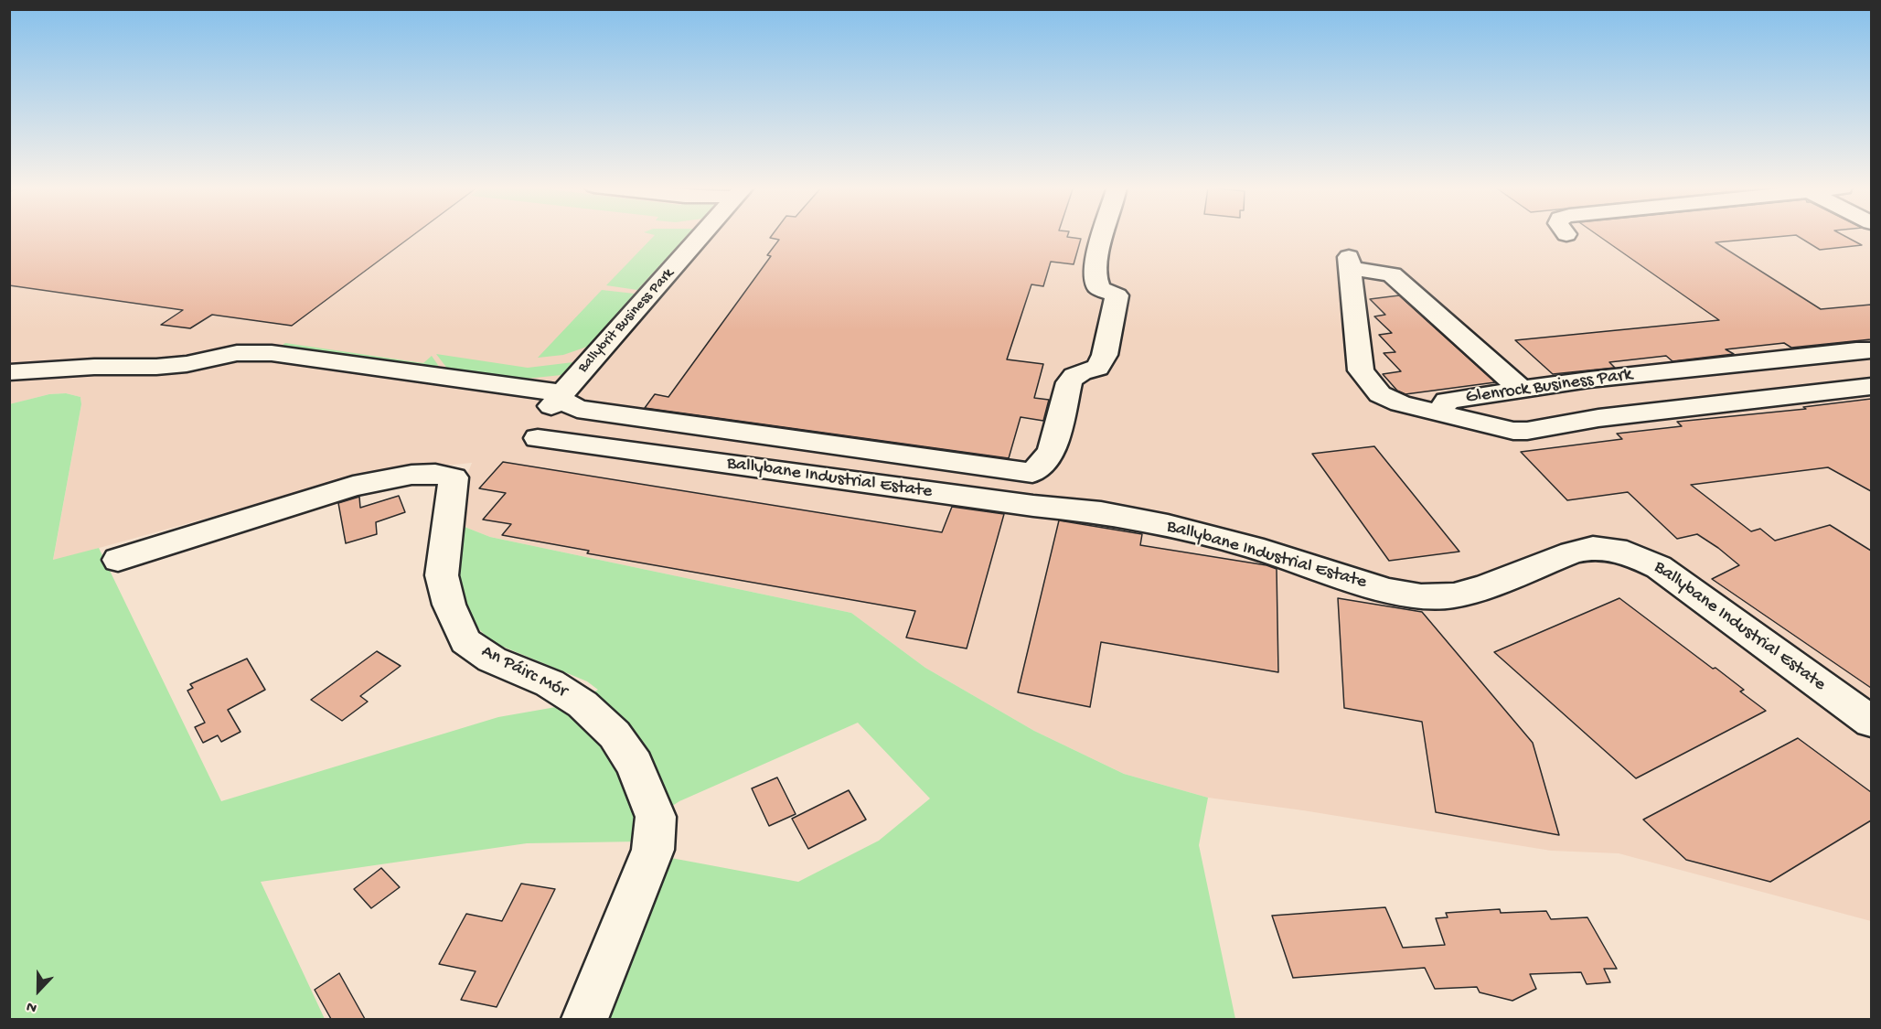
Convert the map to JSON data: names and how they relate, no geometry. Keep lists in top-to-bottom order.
{
  "streets": {
    "street": [
      "Ballybrit Business Park",
      "Glenrock Business Park",
      "Ballybane Industrial Estate",
      "An Páirc Mór"
    ]
  },
  "north": "bottom"
}
